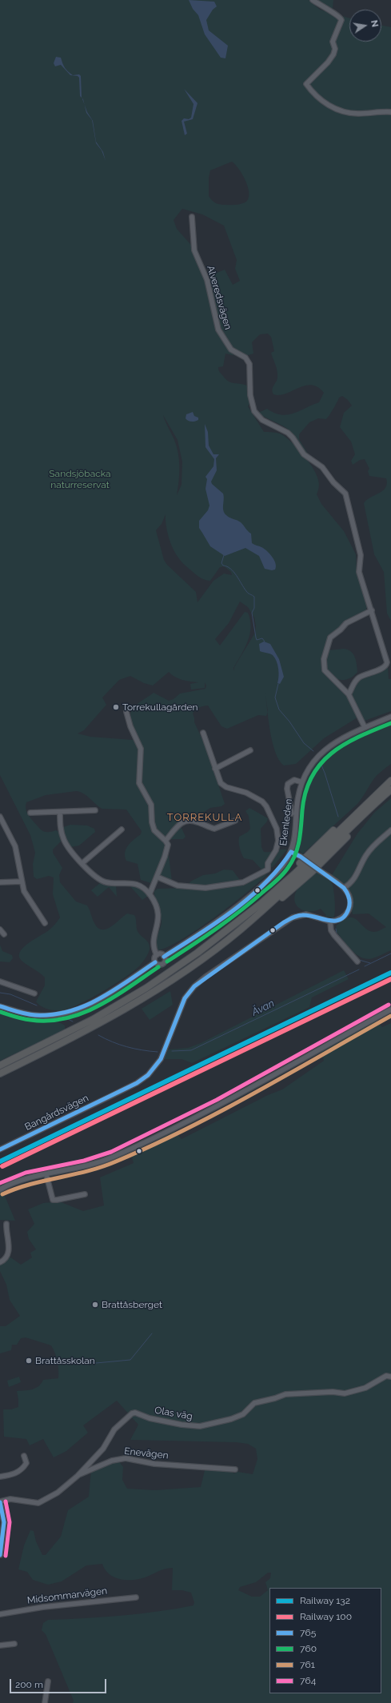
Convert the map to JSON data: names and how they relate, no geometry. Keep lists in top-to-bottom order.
{
  "streets": {
    "street": [
      "Alveredsvägen",
      "Ekenleden",
      "Bangårdsvägen",
      "Olas väg",
      "Enevägen",
      "Midsommarvägen"
    ]
  },
  "crossings": [
    ["Olas väg", "Enevägen"]
  ],
  "districts": ["TORREKULLA"],
  "water": ["Ävan"],
  "parks": ["Sandsjöbacka naturreservat"],
  "places": ["Torrekullagården", "Brattåsberget", "Brattåsskolan"],
  "lines": [
    "transit line 760",
    "transit line 765",
    "rail line 132",
    "rail line 100",
    "transit line 764",
    "transit line 761"
  ],
  "legend": [
    "Railway 132",
    "Railway 100",
    "765",
    "760",
    "761",
    "764"
  ],
  "scale_bar": "200 m",
  "north": "right"
}
